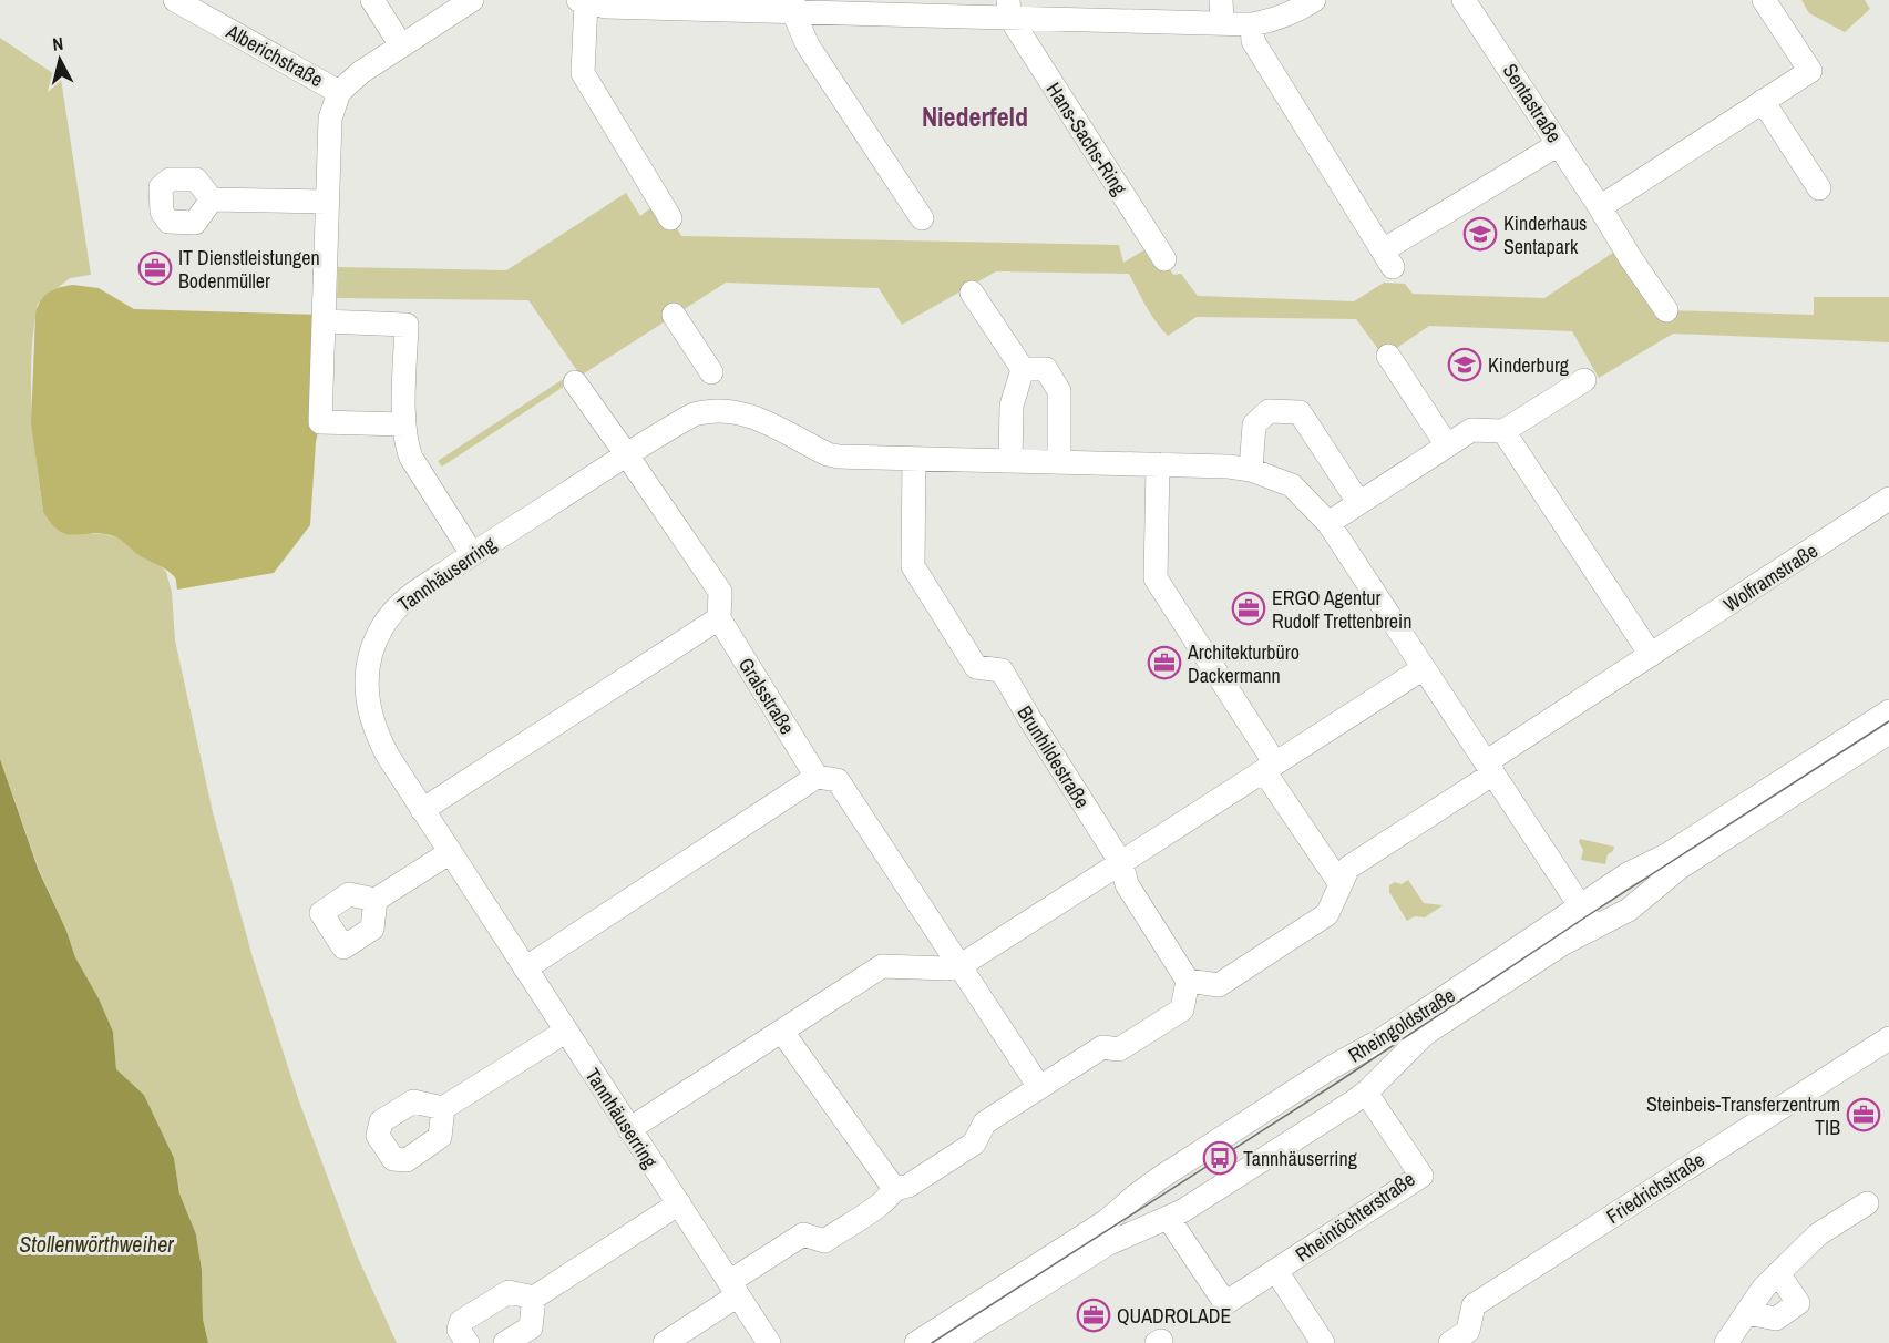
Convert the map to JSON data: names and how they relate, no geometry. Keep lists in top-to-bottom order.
{
  "streets": {
    "street": [
      "Alberichstraße",
      "Sentastraße",
      "Hans-Sachs-Ring",
      "Tannhäuserring",
      "Wolframstraße",
      "Gralsstraße",
      "Brunhildestraße",
      "Rheingoldstraße",
      "Friedrichstraße",
      "Rheintöchterstraße"
    ]
  },
  "crossings": [
    ["Tannhäuserring", "Wolframstraße"],
    ["Tannhäuserring", "Brunhildestraße"],
    ["Tannhäuserring", "Rheingoldstraße"],
    ["Rheingoldstraße", "Rheintöchterstraße"]
  ],
  "districts": ["Niederfeld"],
  "water": ["Stollenwörthweiher"],
  "places": {
    "school or university": ["Kinderhaus Sentapark", "Kinderburg"],
    "office": [
      "IT Dienstleistungen Bodenmüller",
      "ERGO Agentur Rudolf Trettenbrein",
      "Architekturbüro Dackermann",
      "Steinbeis-Transferzentrum TIB",
      "QUADROLADE"
    ],
    "bus stop": ["Tannhäuserring"]
  },
  "north": "top"
}
